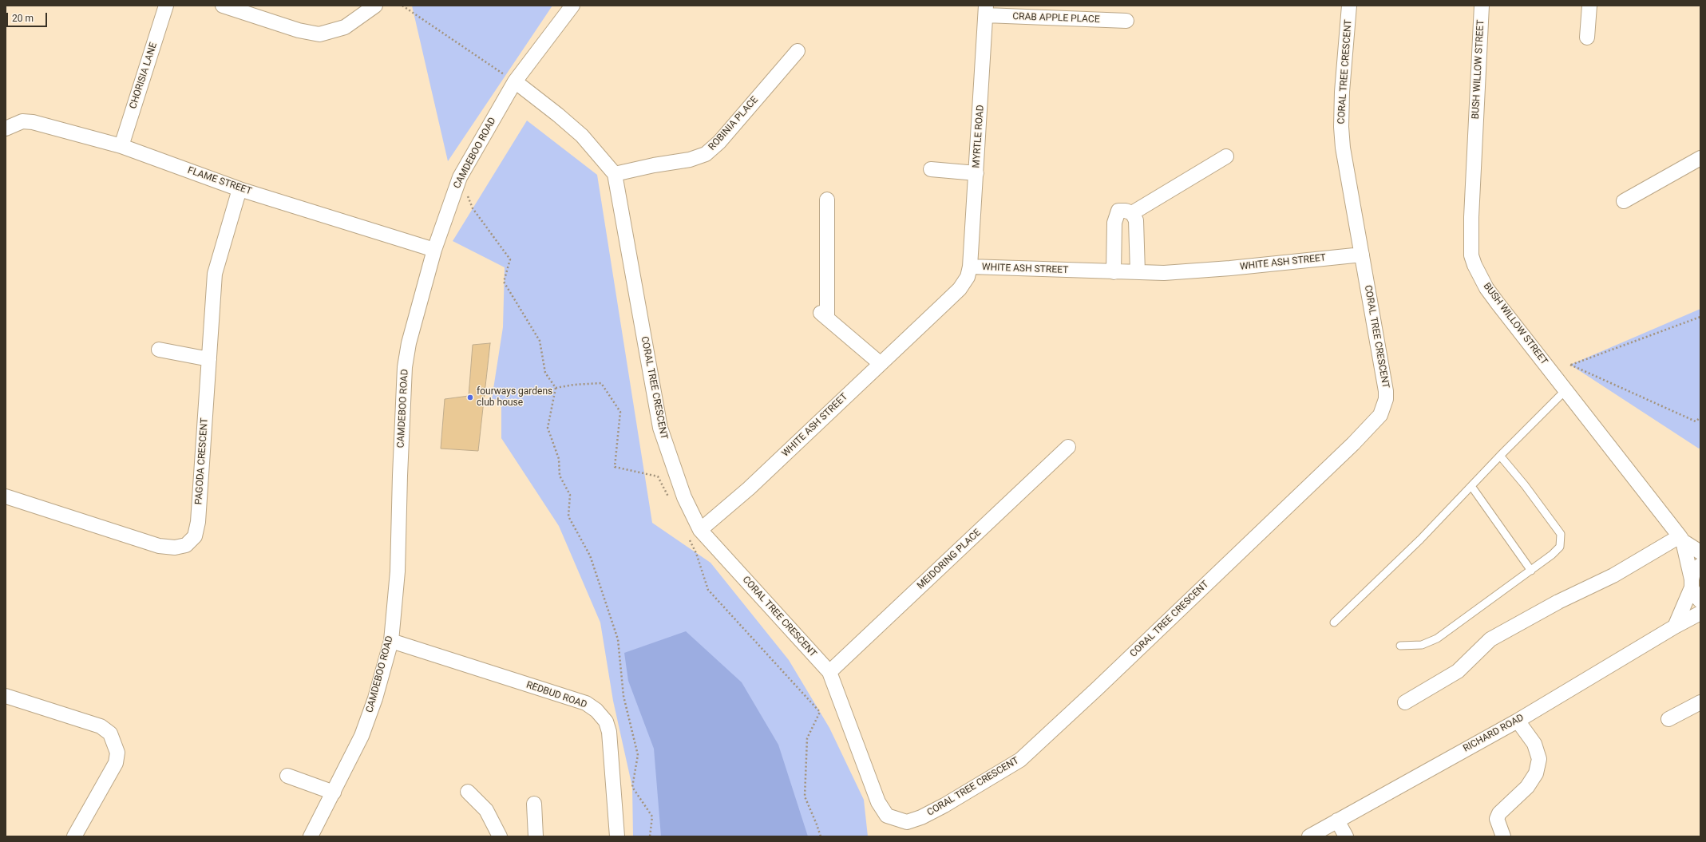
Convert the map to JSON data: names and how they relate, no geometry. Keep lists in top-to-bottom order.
{
  "streets": {
    "street": [
      "CRAB APPLE PLACE",
      "BUSH WILLOW STREET",
      "CORAL TREE CRESCENT",
      "CHORISIA LANE",
      "ROBINIA PLACE",
      "MYRTLE ROAD",
      "CAMDEBOO ROAD",
      "FLAME STREET",
      "WHITE ASH STREET",
      "PAGODA CRESCENT",
      "MEIDORING PLACE",
      "REDBUD ROAD",
      "RICHARD ROAD"
    ]
  },
  "crossings": [
    ["CRAB APPLE PLACE", "MYRTLE ROAD"],
    ["CORAL TREE CRESCENT", "ROBINIA PLACE"],
    ["CORAL TREE CRESCENT", "WHITE ASH STREET"],
    ["CORAL TREE CRESCENT", "MEIDORING PLACE"],
    ["CHORISIA LANE", "FLAME STREET"],
    ["MYRTLE ROAD", "WHITE ASH STREET"],
    ["CAMDEBOO ROAD", "FLAME STREET"],
    ["CAMDEBOO ROAD", "REDBUD ROAD"],
    ["FLAME STREET", "PAGODA CRESCENT"]
  ],
  "places": ["fourways gardens club house"],
  "scale_bar": "20 m"
}
